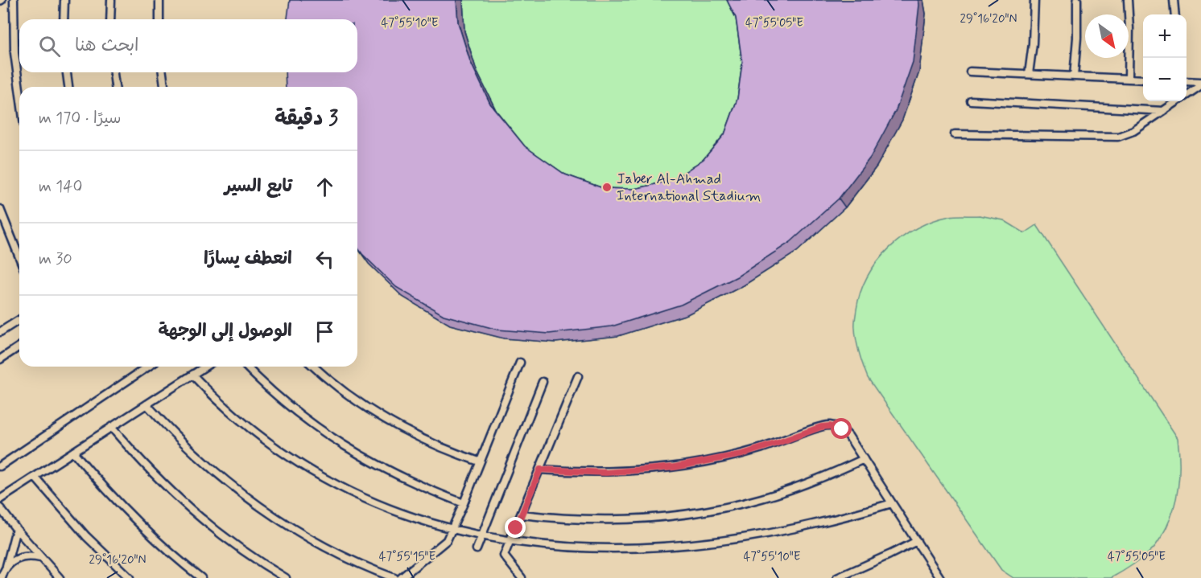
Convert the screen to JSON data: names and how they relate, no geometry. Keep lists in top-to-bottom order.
{
  "places": ["Jaber Al-Ahmad International Stadium"],
  "north": "bottom right",
  "page": {
    "map_buttons": ["+", "−"],
    "search": "ابحث هنا",
    "heading": ["3 دقيقة", "سيرًا · 170 m"],
    "list": [
      ["تابع السير", "140 m"],
      ["انعطف يسارًا", "30 m"],
      "الوصول إلى الوجهة"
    ]
  },
  "coordinates": [
    "29°16'20\"N",
    "47°55'10\"E",
    "47°55'05\"E",
    "47°55'15\"E"
  ]
}
